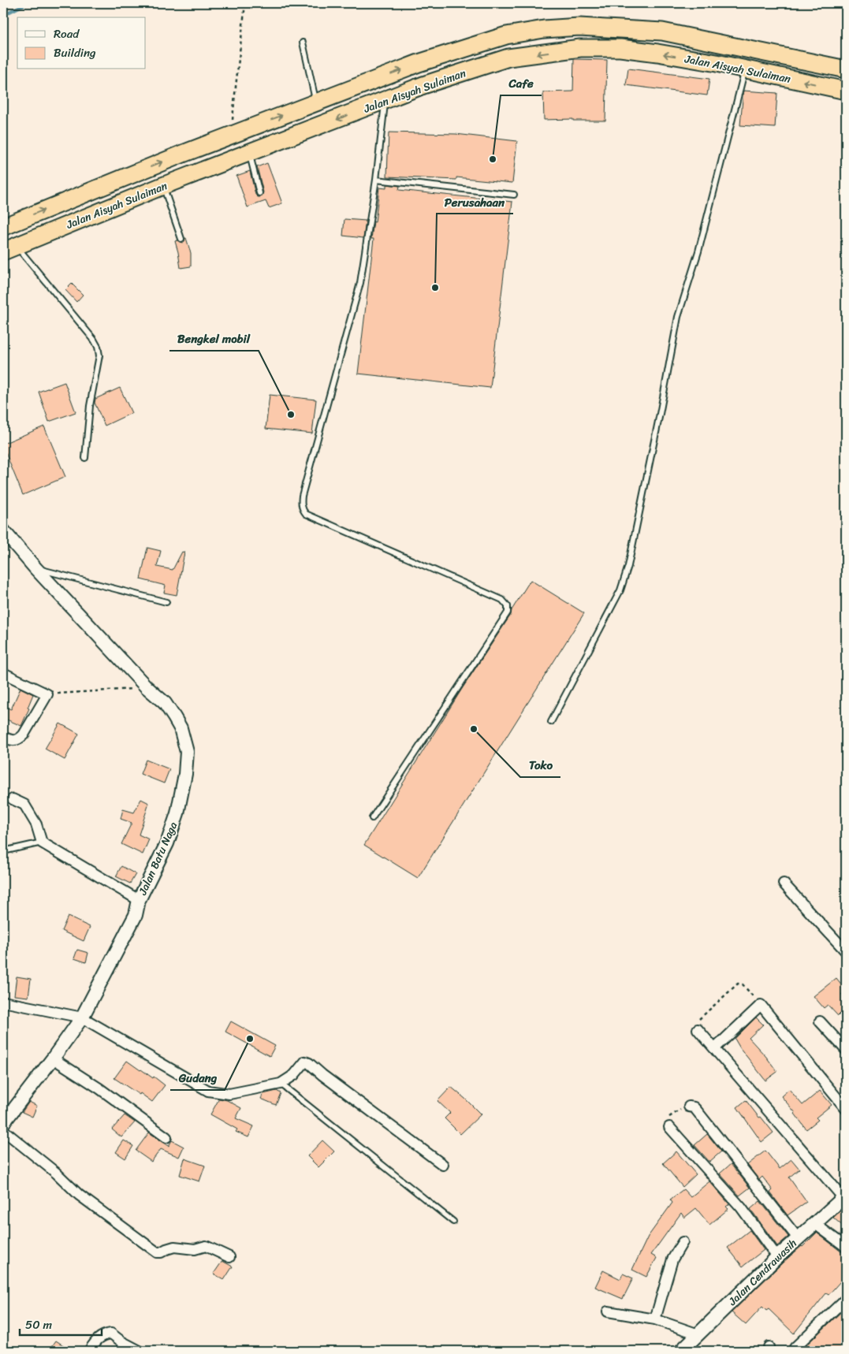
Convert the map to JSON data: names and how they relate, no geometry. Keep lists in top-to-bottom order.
{
  "streets": {
    "highway": ["Jalan Aisyah Sulaiman"],
    "street": ["Jalan Batu Naga", "Jalan Cendrawasih"]
  },
  "places": [
    "Cafe",
    "Perusahaan",
    "Bengkel mobil",
    "Toko",
    "Gudang"
  ],
  "legend": ["Road", "Building"],
  "scale_bar": "50 m"
}
